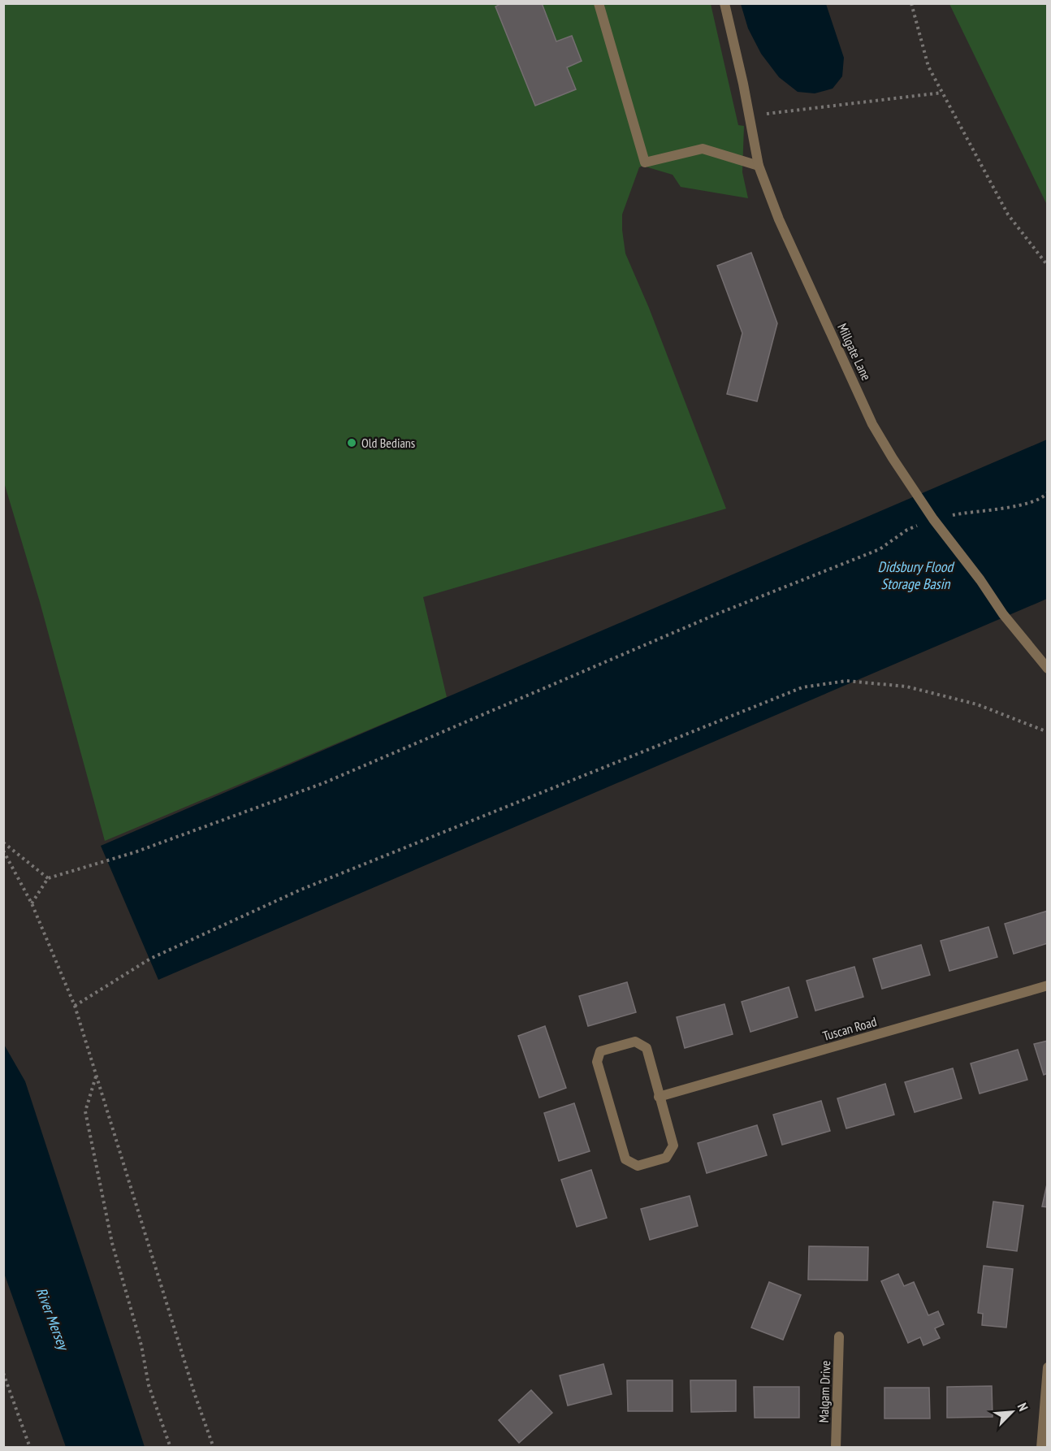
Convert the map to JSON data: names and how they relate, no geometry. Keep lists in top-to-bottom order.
{
  "streets": {
    "street": ["Millgate Lane", "Tuscan Road", "Malgam Drive"]
  },
  "water": ["Didsbury Flood Storage Basin", "River Mersey"],
  "places": ["Old Bedians"],
  "north": "top right"
}
